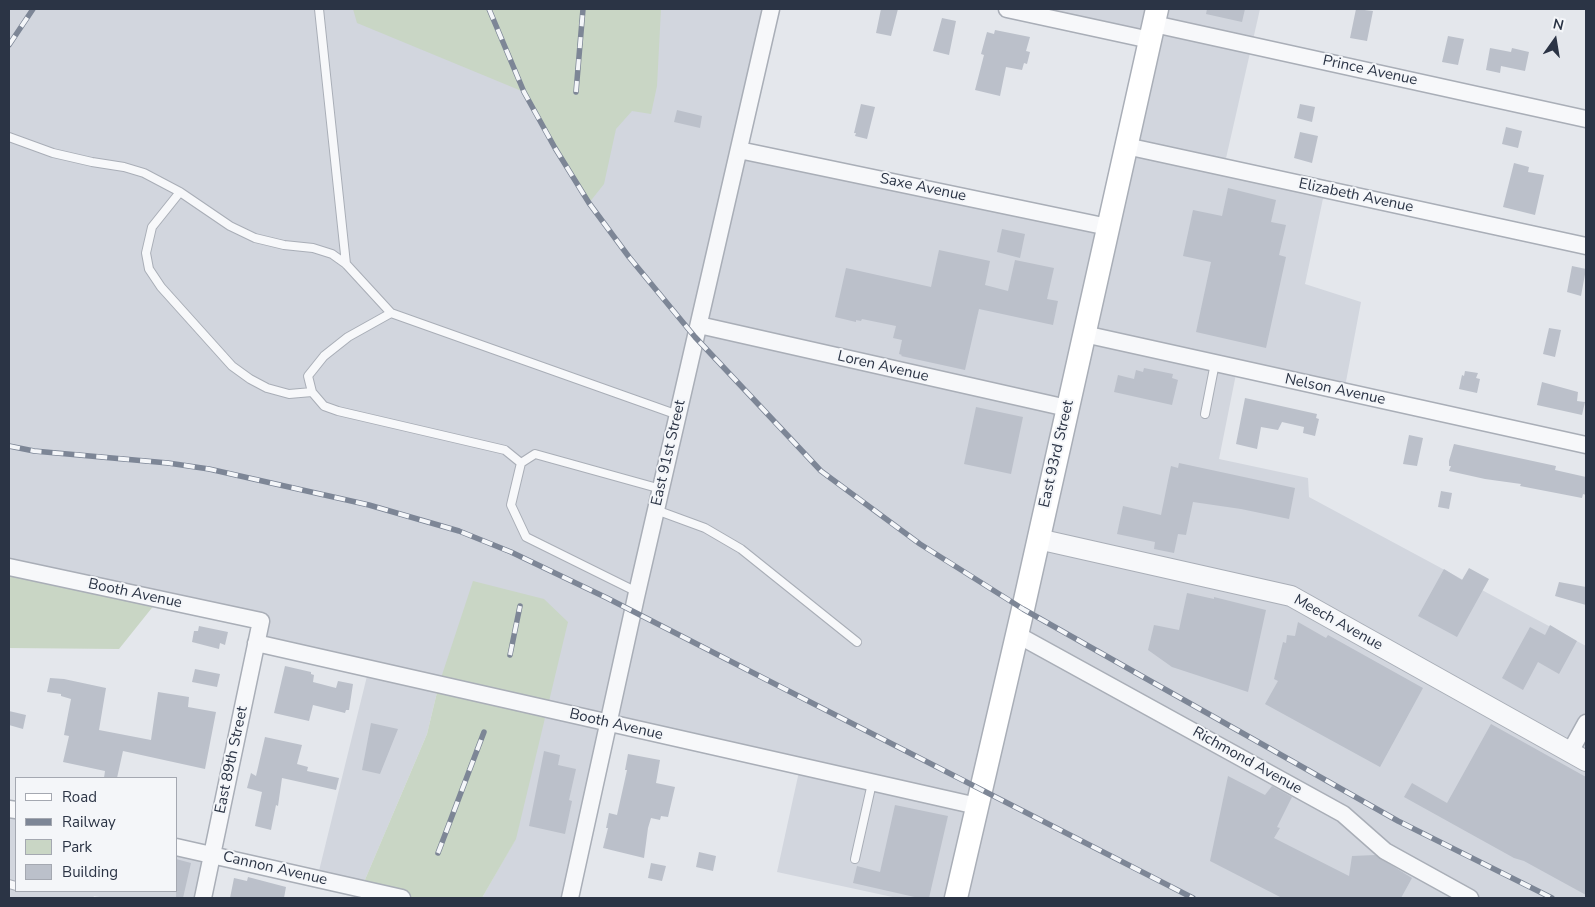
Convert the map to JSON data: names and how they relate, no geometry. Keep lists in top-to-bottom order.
{
  "streets": {
    "main road": ["East 93rd Street"],
    "street": [
      "Prince Avenue",
      "Saxe Avenue",
      "Elizabeth Avenue",
      "Loren Avenue",
      "Nelson Avenue",
      "East 91st Street",
      "Booth Avenue",
      "Meech Avenue",
      "East 89th Street",
      "Richmond Avenue",
      "Cannon Avenue"
    ]
  },
  "crossings": [
    ["Prince Avenue", "East 93rd Street"],
    ["Saxe Avenue", "East 91st Street"],
    ["Saxe Avenue", "East 93rd Street"],
    ["Elizabeth Avenue", "East 93rd Street"],
    ["Loren Avenue", "East 91st Street"],
    ["Loren Avenue", "East 93rd Street"],
    ["Nelson Avenue", "East 93rd Street"],
    ["East 91st Street", "Booth Avenue"],
    ["East 93rd Street", "Booth Avenue"],
    ["East 93rd Street", "Meech Avenue"],
    ["East 93rd Street", "Richmond Avenue"],
    ["Booth Avenue", "East 89th Street"],
    ["East 89th Street", "Cannon Avenue"]
  ],
  "legend": [
    "Road",
    "Railway",
    "Park",
    "Building"
  ],
  "north": "top"
}
